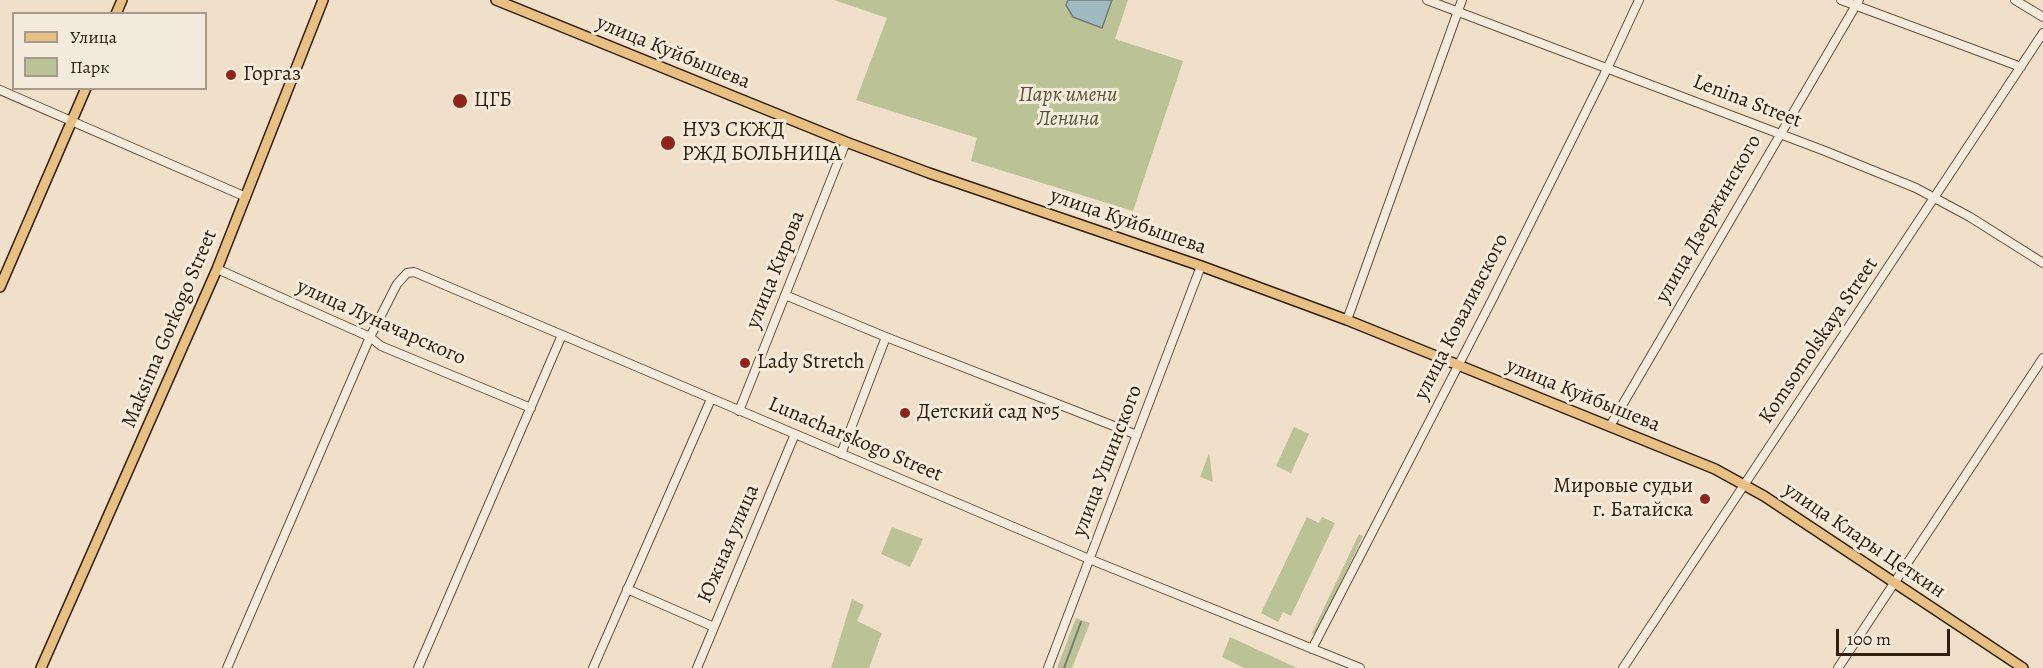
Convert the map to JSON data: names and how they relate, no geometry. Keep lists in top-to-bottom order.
{
  "streets": {
    "main road": ["улица Куйбышева", "Maksima Gorkogo Street", "улица Клары Цеткин"],
    "street": [
      "Lenina Street",
      "улица Дзержинского",
      "улица Кирова",
      "улица Коваливского",
      "улица Луначарского",
      "Komsomolskaya Street",
      "Lunacharskogo Street",
      "улица Ушинского",
      "Южная улица"
    ]
  },
  "crossings": [
    ["улица Куйбышева", "улица Дзержинского"],
    ["улица Куйбышева", "улица Кирова"],
    ["улица Куйбышева", "улица Коваливского"],
    ["улица Куйбышева", "Komsomolskaya Street"],
    ["улица Куйбышева", "улица Ушинского"],
    ["улица Куйбышева", "улица Клары Цеткин"],
    ["Lenina Street", "улица Дзержинского"],
    ["Lenina Street", "улица Коваливского"],
    ["Lenina Street", "Komsomolskaya Street"],
    ["улица Кирова", "Lunacharskogo Street"],
    ["улица Коваливского", "Lunacharskogo Street"],
    ["улица Луначарского", "Maksima Gorkogo Street"],
    ["улица Луначарского", "Lunacharskogo Street"],
    ["Komsomolskaya Street", "улица Клары Цеткин"],
    ["Lunacharskogo Street", "улица Ушинского"],
    ["Lunacharskogo Street", "Южная улица"]
  ],
  "parks": ["Парк имени Ленина"],
  "places": [
    "Горгаз",
    "ЦГБ",
    "НУЗ СКЖД РЖД БОЛЬНИЦА",
    "Lady Stretch",
    "Детский сад №5",
    "Мировые судьи г. Батайска"
  ],
  "legend": ["Улица", "Парк"],
  "scale_bar": "100 m"
}
